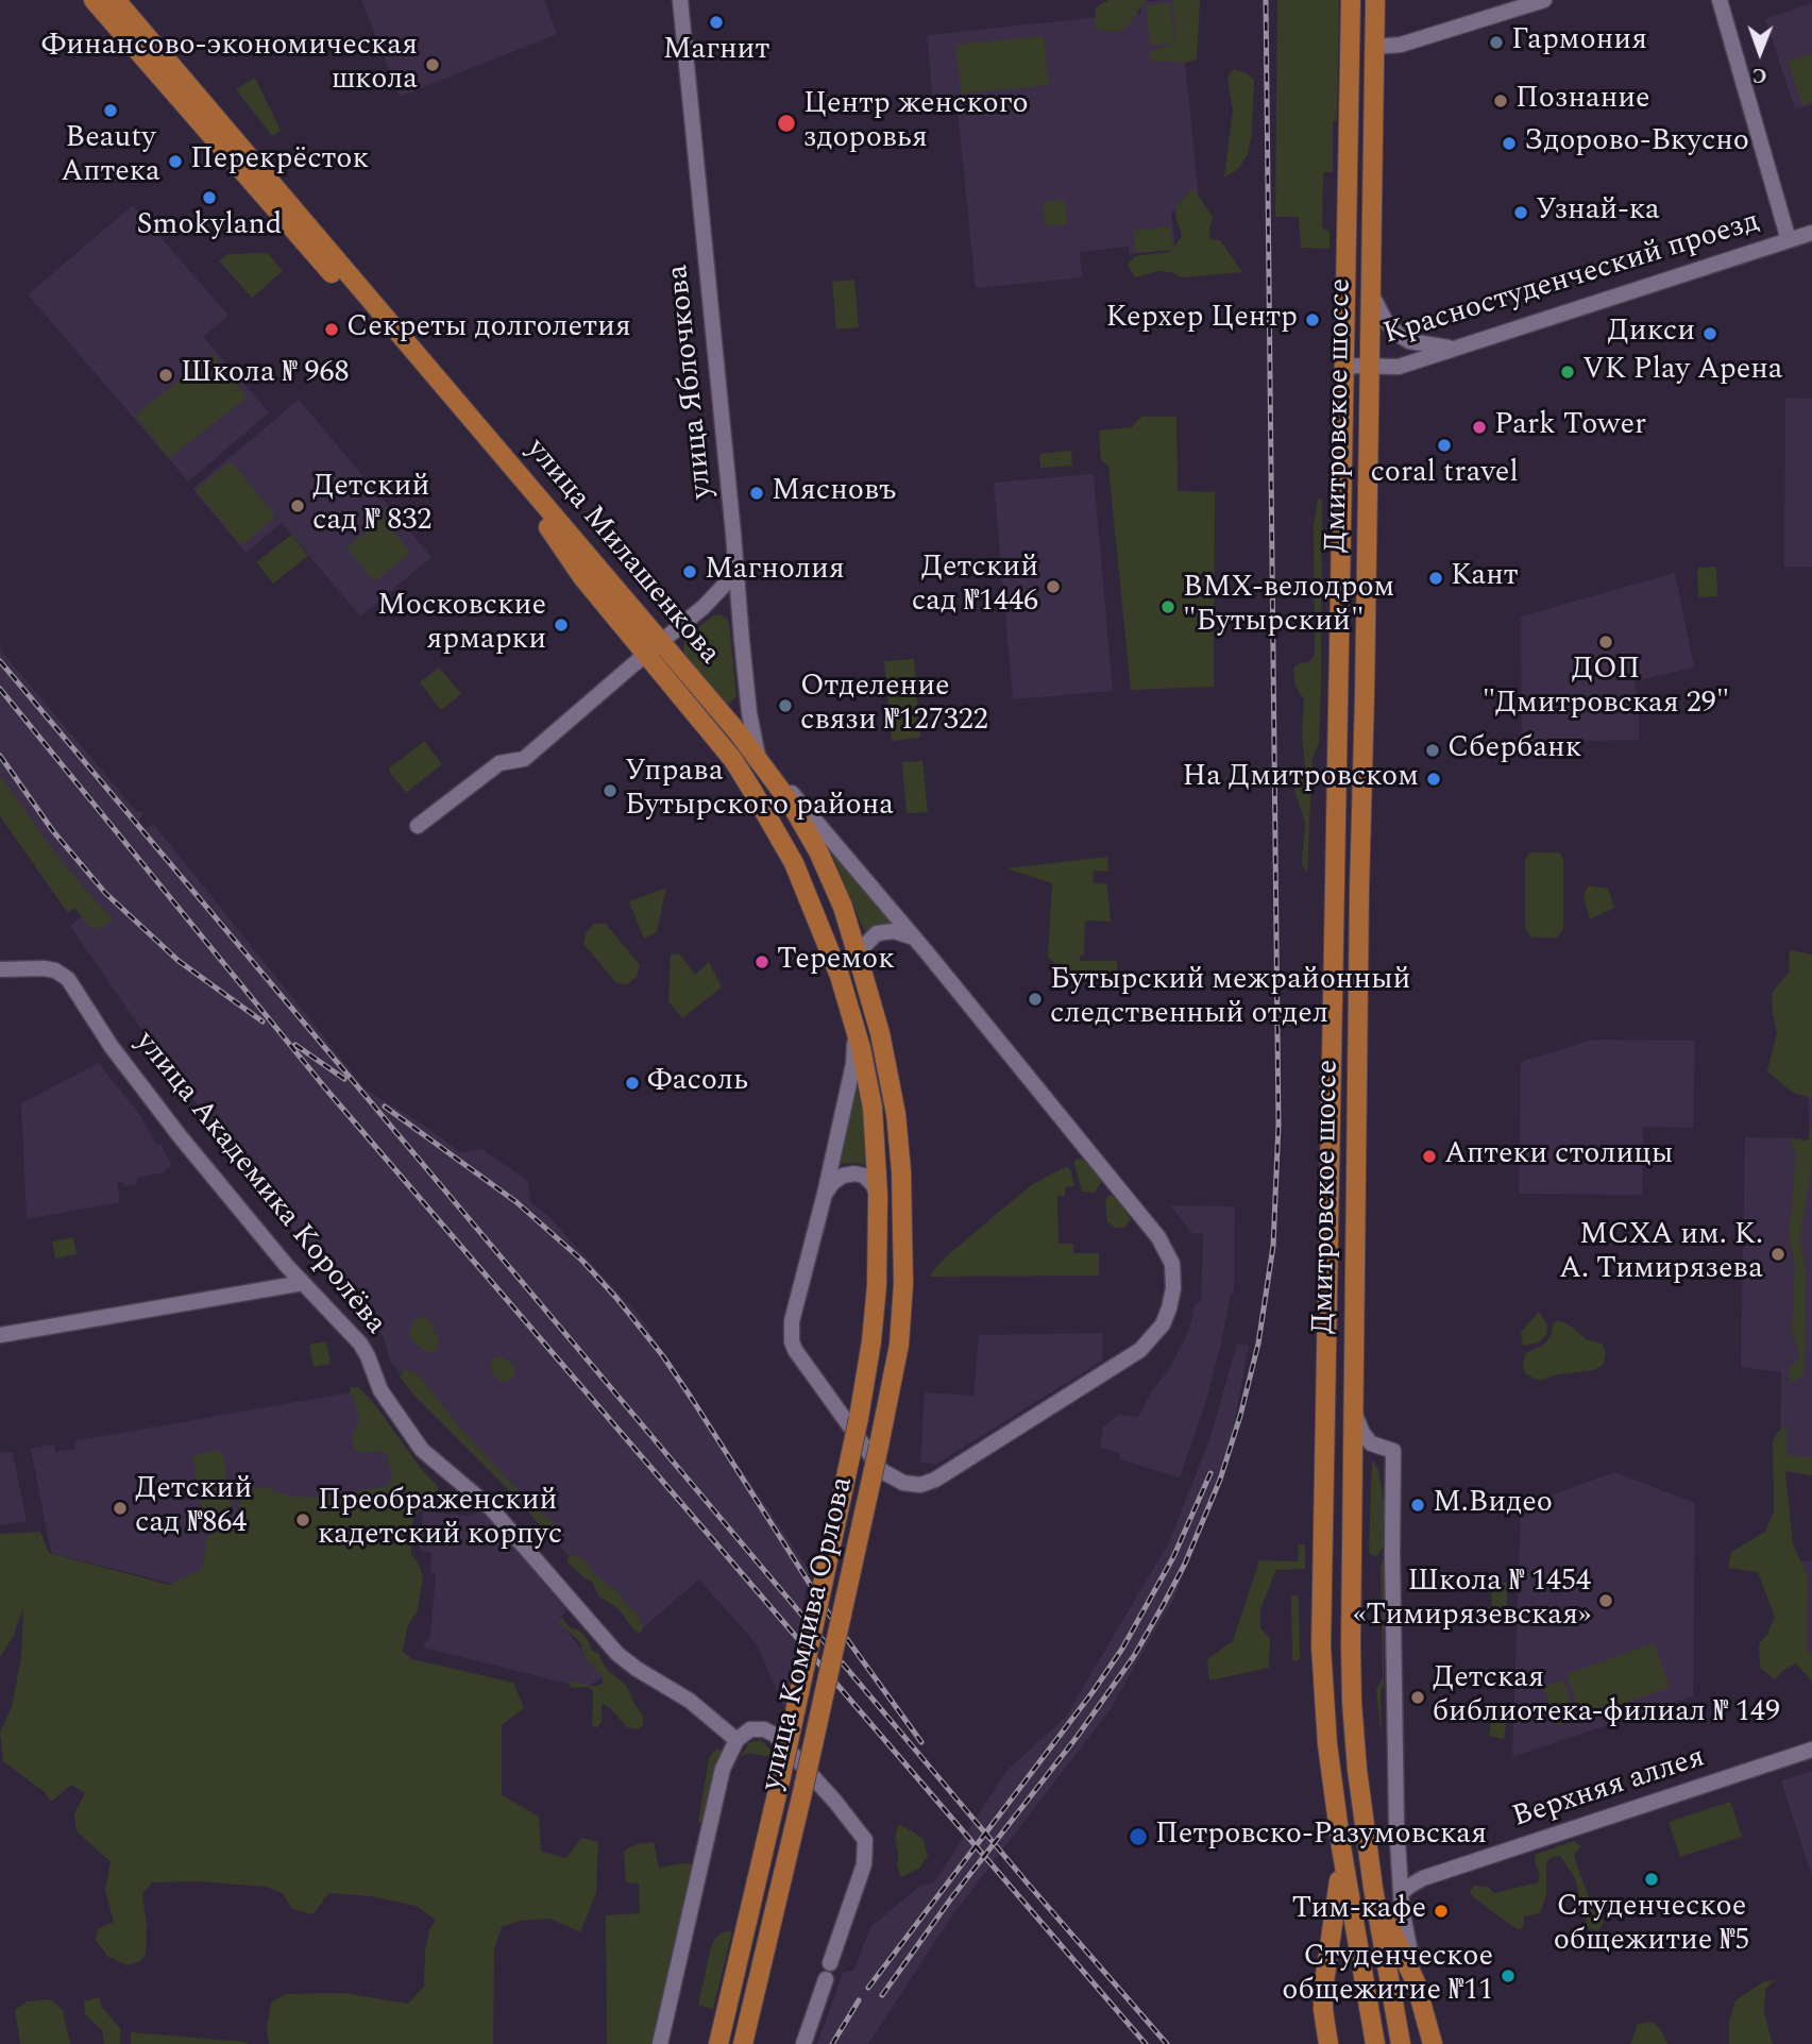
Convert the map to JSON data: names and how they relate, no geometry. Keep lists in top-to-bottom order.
{
  "streets": {
    "main road": ["Дмитровское шоссе", "улица Милашенкова", "улица Комдива Орлова"],
    "street": [
      "Красностуденческий проезд",
      "улица Яблочкова",
      "улица Академика Королёва",
      "Верхняя аллея"
    ]
  },
  "crossings": [
    ["Красностуденческий проезд", "Дмитровское шоссе"],
    ["улица Яблочкова", "улица Милашенкова"],
    ["улица Милашенкова", "улица Комдива Орлова"]
  ],
  "places": [
    "Магнит",
    "Гармония",
    "Финансово-экономическая школа",
    "Познание",
    "Beauty Аптека",
    "Центр женского здоровья",
    "Здорово-Вкусно",
    "Перекрёсток",
    "Smokyland",
    "Узнай-ка",
    "Керхер Центр",
    "Секреты долголетия",
    "Дикси",
    "VK Play Арена",
    "Школа № 968",
    "Park Tower",
    "coral travel",
    "Мясновъ",
    "Детский сад № 832",
    "Магнолия",
    "Кант",
    "Детский сад №1446",
    "BMX-велодром \"Бутырский\"",
    "Московские ярмарки",
    "ДОП \"Дмитровская 29\"",
    "Отделение связи №127322",
    "Сбербанк",
    "На Дмитровском",
    "Управа Бутырского района",
    "Теремок",
    "Бутырский межрайонный следственный отдел",
    "Фасоль",
    "Аптеки столицы",
    "МСХА им. К. А. Тимирязева",
    "М.Видео",
    "Детский сад №864",
    "Преображенский кадетский корпус",
    "Школа № 1454 «Тимирязевская»",
    "Детская библиотека-филиал № 149",
    "Петровско-Разумовская",
    "Студенческое общежитие №5",
    "Тим-кафе",
    "Студенческое общежитие №11"
  ],
  "north": "bottom"
}
